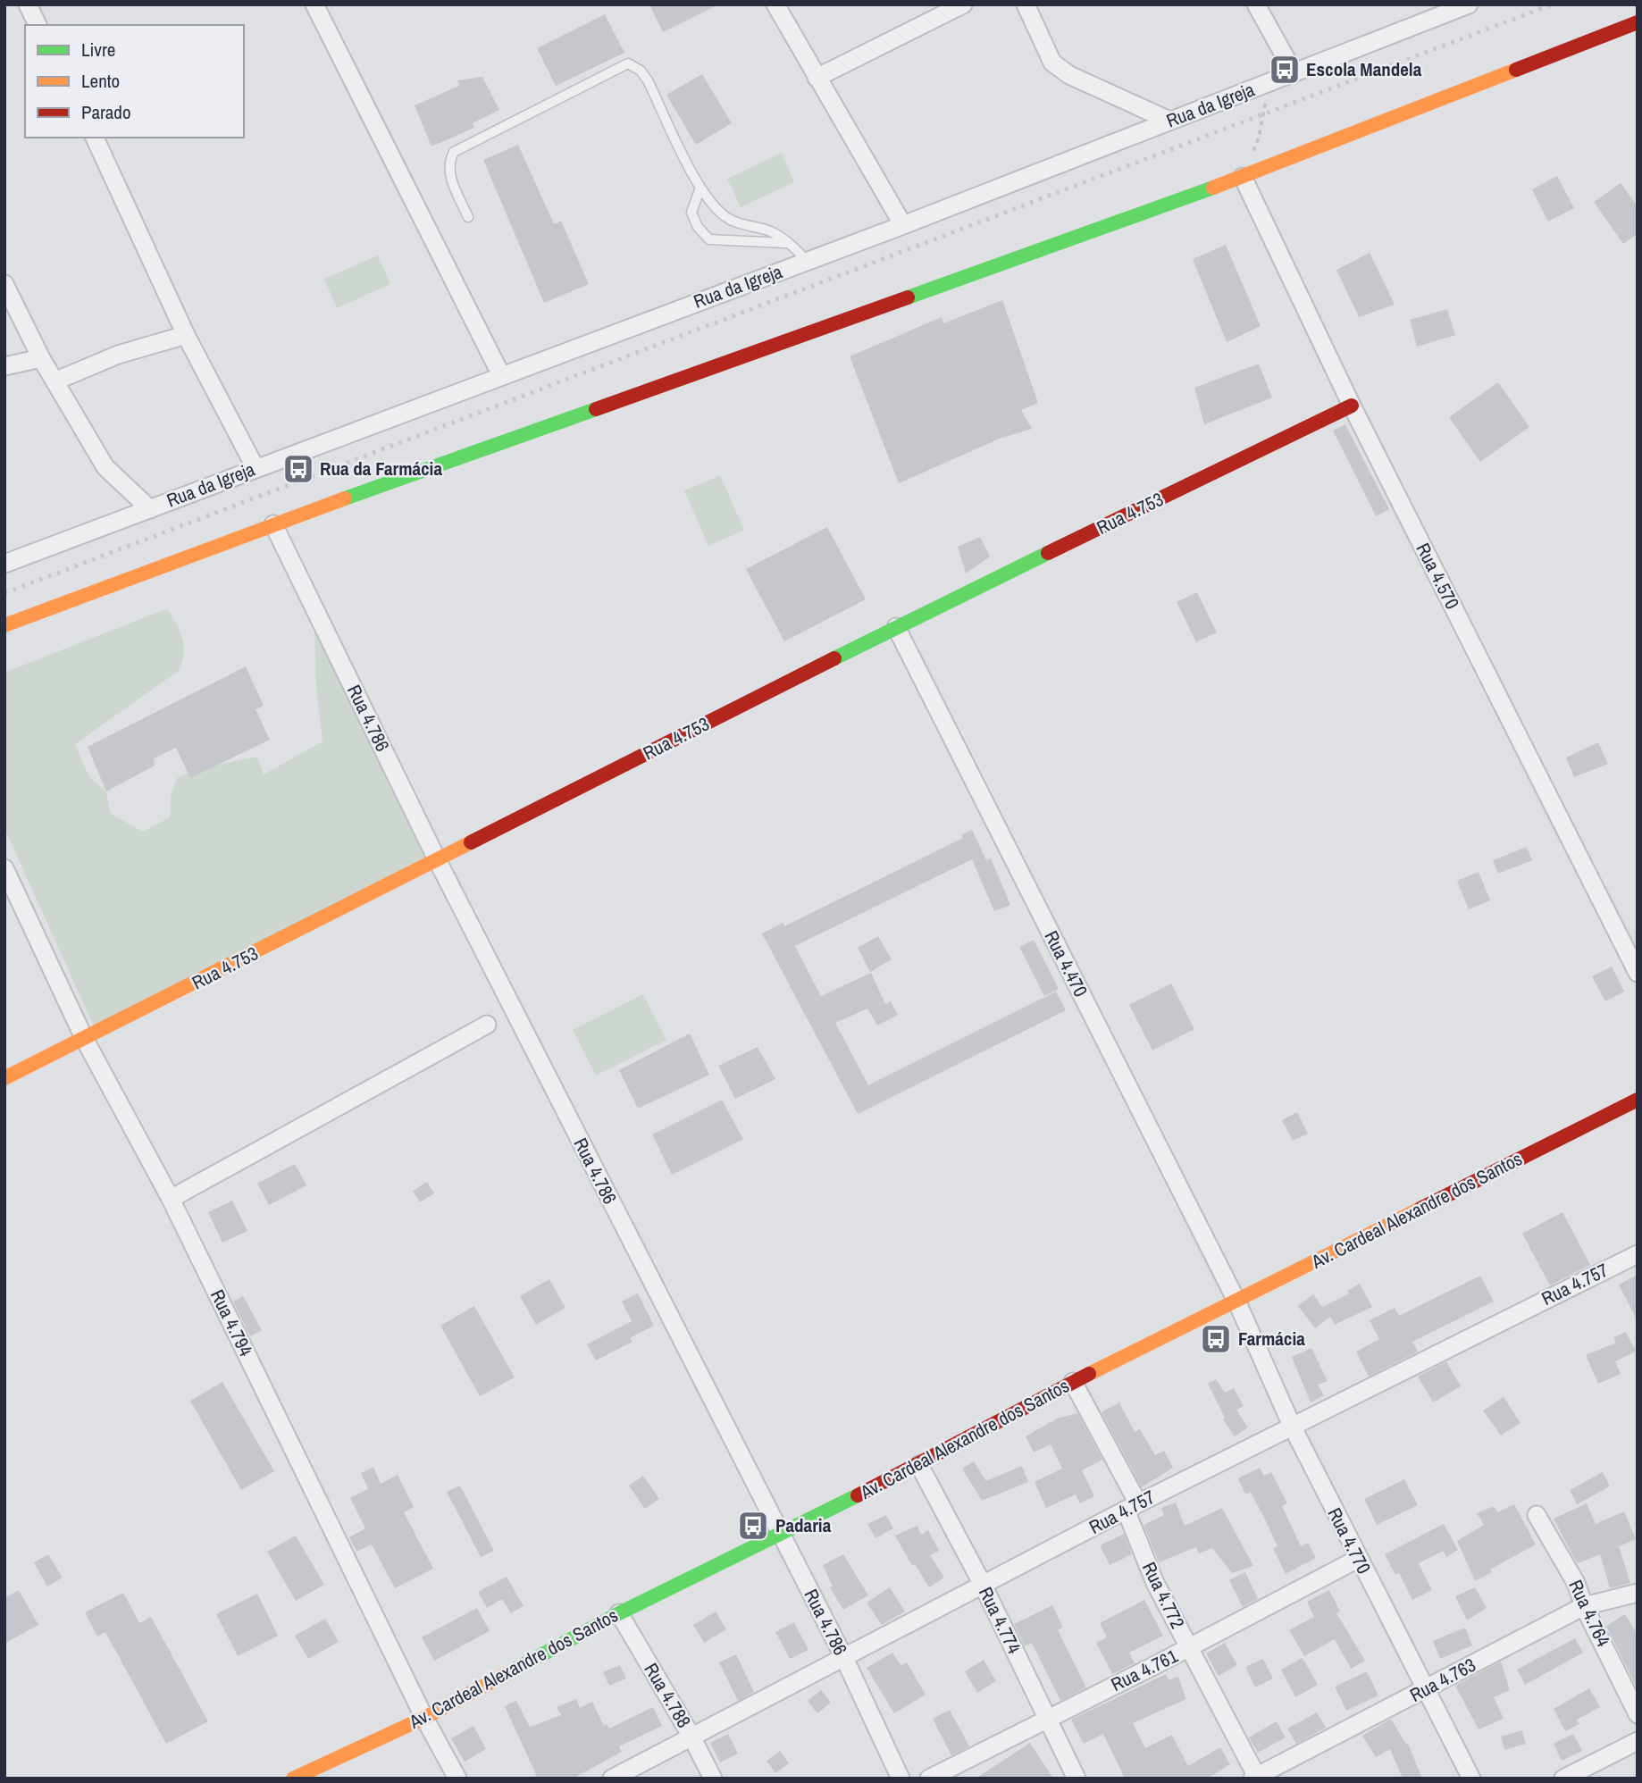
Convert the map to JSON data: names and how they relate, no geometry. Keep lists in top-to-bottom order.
{
  "streets": {
    "street": [
      "Rua da Igreja",
      "Rua 4.753",
      "Rua 4.570",
      "Rua 4.786",
      "Rua 4.470",
      "Av. Cardeal Alexandre dos Santos",
      "Rua 4.757",
      "Rua 4.794",
      "Rua 4.770",
      "Rua 4.772",
      "Rua 4.764",
      "Rua 4.774",
      "Rua 4.761",
      "Rua 4.763",
      "Rua 4.788"
    ]
  },
  "crossings": [
    ["Rua 4.753", "Rua 4.570"],
    ["Rua 4.753", "Rua 4.786"],
    ["Rua 4.753", "Rua 4.470"],
    ["Rua 4.753", "Rua 4.794"],
    ["Rua 4.786", "Av. Cardeal Alexandre dos Santos"],
    ["Rua 4.786", "Rua 4.757"],
    ["Rua 4.470", "Av. Cardeal Alexandre dos Santos"],
    ["Rua 4.470", "Rua 4.770"],
    ["Av. Cardeal Alexandre dos Santos", "Rua 4.794"],
    ["Av. Cardeal Alexandre dos Santos", "Rua 4.770"],
    ["Av. Cardeal Alexandre dos Santos", "Rua 4.772"],
    ["Av. Cardeal Alexandre dos Santos", "Rua 4.774"],
    ["Av. Cardeal Alexandre dos Santos", "Rua 4.788"],
    ["Rua 4.757", "Rua 4.770"],
    ["Rua 4.757", "Rua 4.772"],
    ["Rua 4.757", "Rua 4.774"],
    ["Rua 4.757", "Rua 4.788"],
    ["Rua 4.770", "Rua 4.761"],
    ["Rua 4.770", "Rua 4.763"],
    ["Rua 4.772", "Rua 4.761"],
    ["Rua 4.772", "Rua 4.763"],
    ["Rua 4.764", "Rua 4.763"],
    ["Rua 4.774", "Rua 4.761"]
  ],
  "places": {
    "bus stop": [
      "Escola Mandela",
      "Rua da Farmácia",
      "Farmácia",
      "Padaria"
    ]
  },
  "legend": ["Livre", "Lento", "Parado"]
}
